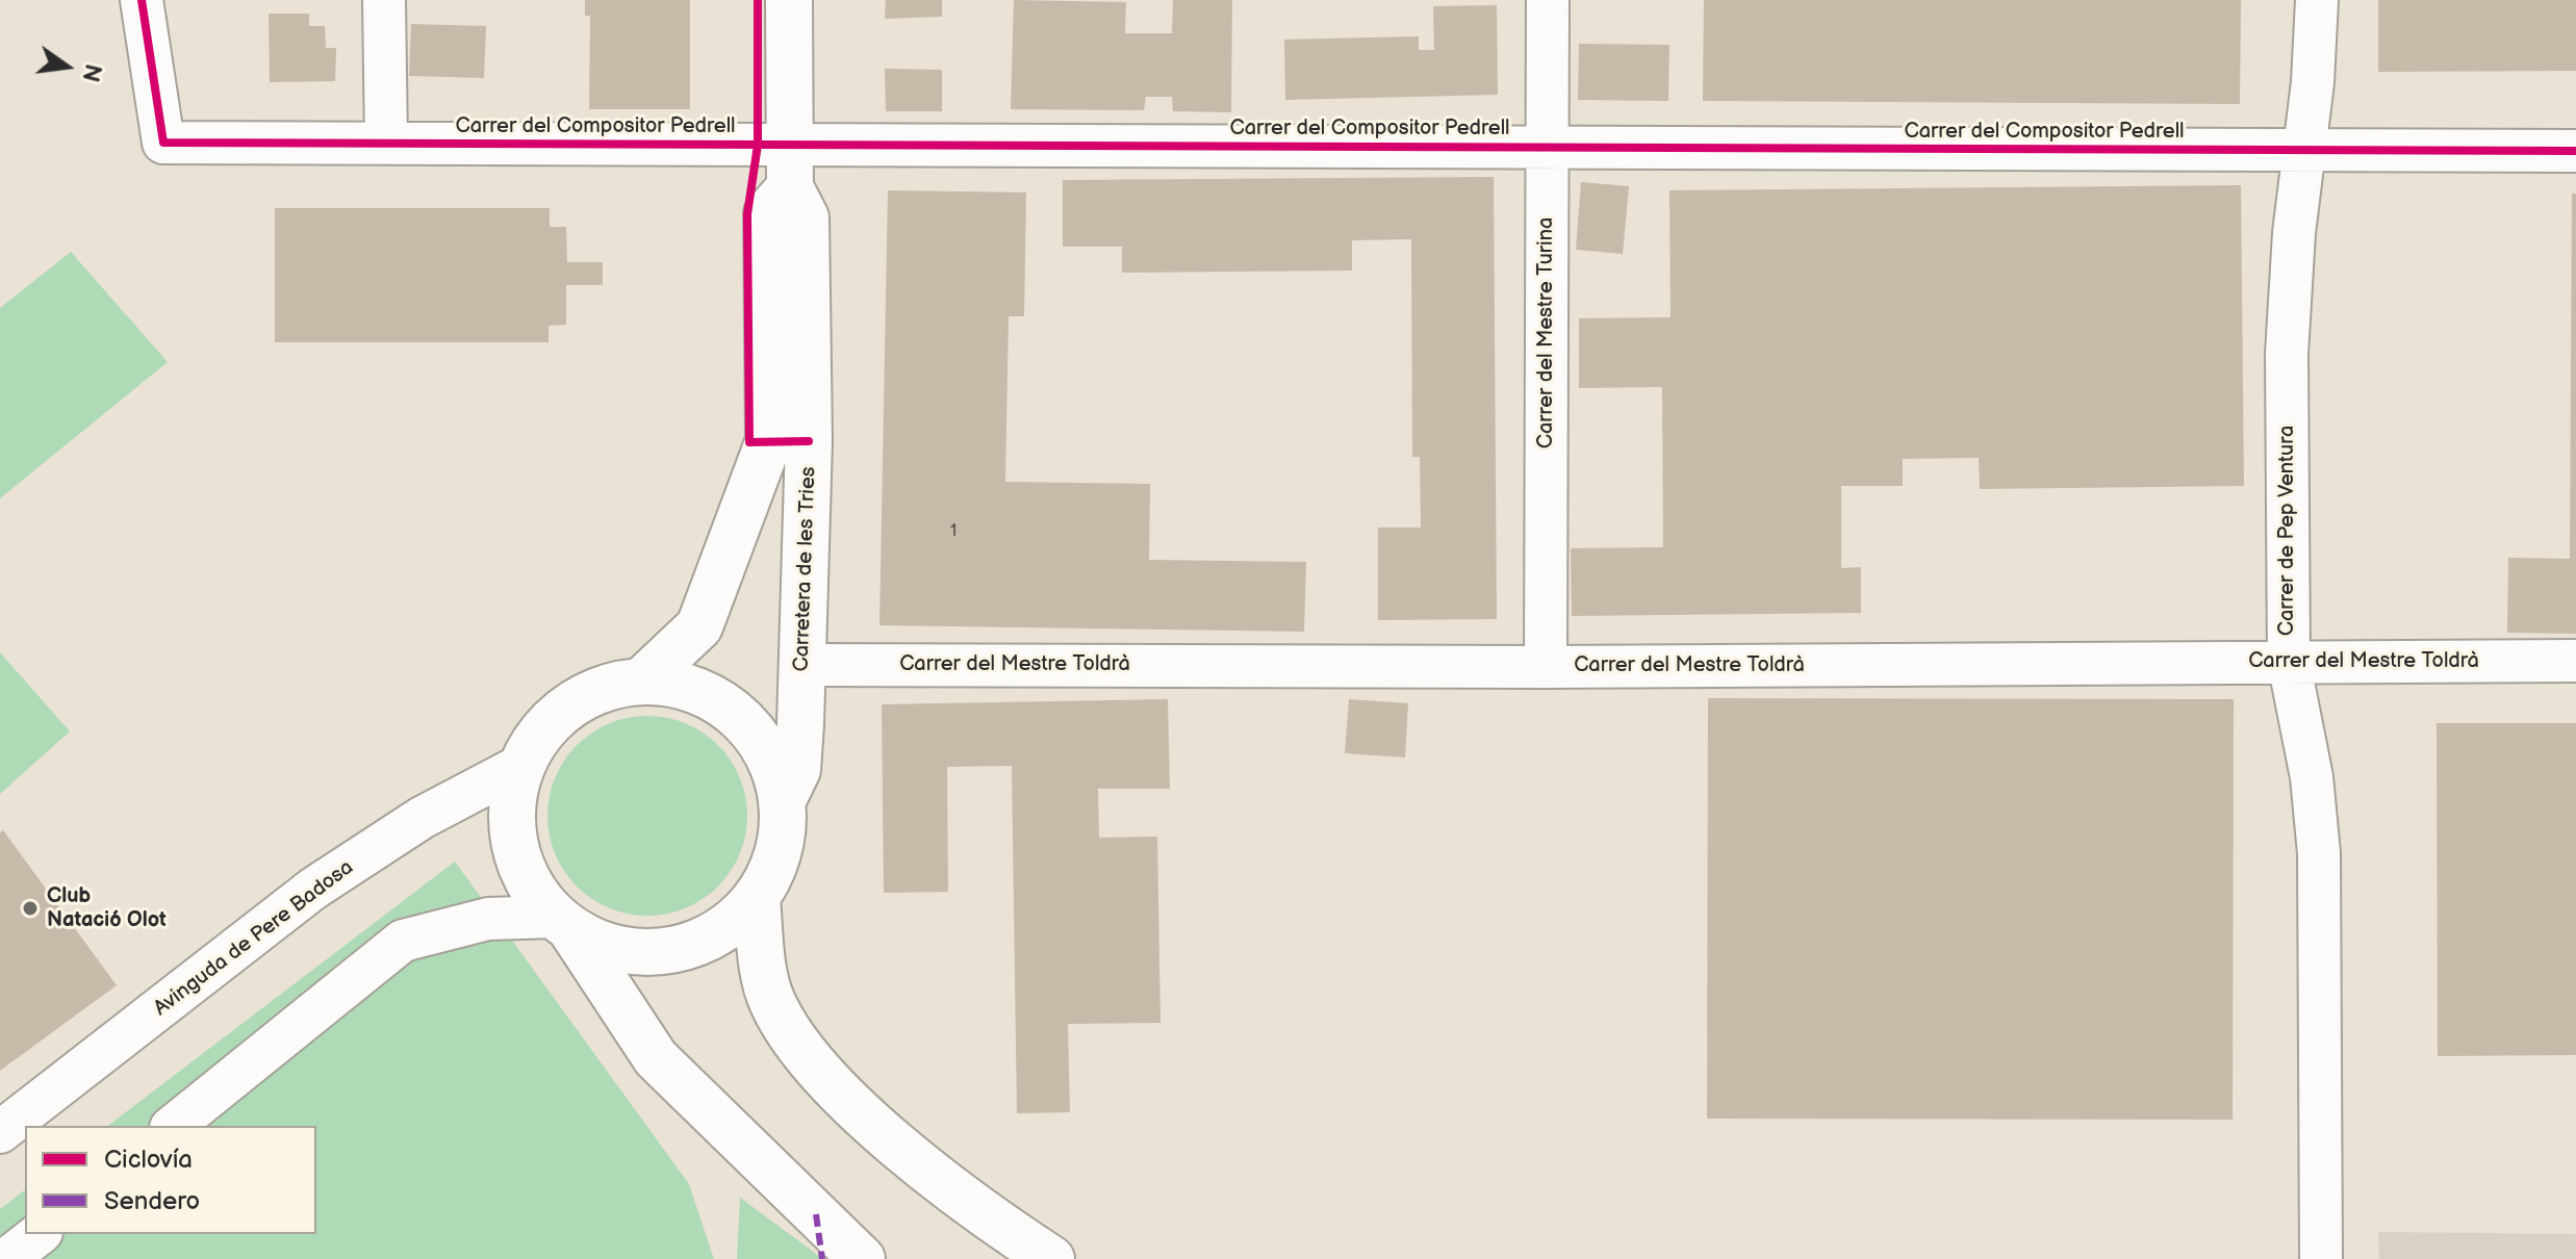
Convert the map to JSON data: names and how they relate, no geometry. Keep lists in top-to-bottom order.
{
  "streets": {
    "street": [
      "Carrer del Compositor Pedrell",
      "Carrer del Mestre Turina",
      "Carrer de Pep Ventura",
      "Carretera de les Tries",
      "Carrer del Mestre Toldrà",
      "Avinguda de Pere Badosa"
    ]
  },
  "crossings": [
    ["Carrer del Compositor Pedrell", "Carrer del Mestre Turina"],
    ["Carrer del Compositor Pedrell", "Carrer de Pep Ventura"],
    ["Carrer del Compositor Pedrell", "Carretera de les Tries"],
    ["Carrer del Mestre Turina", "Carrer del Mestre Toldrà"],
    ["Carrer de Pep Ventura", "Carrer del Mestre Toldrà"],
    ["Carretera de les Tries", "Carrer del Mestre Toldrà"],
    ["Carretera de les Tries", "Avinguda de Pere Badosa"]
  ],
  "places": ["Club Natació Olot"],
  "house_numbers": ["1"],
  "legend": ["Ciclovía", "Sendero"],
  "north": "right"
}
